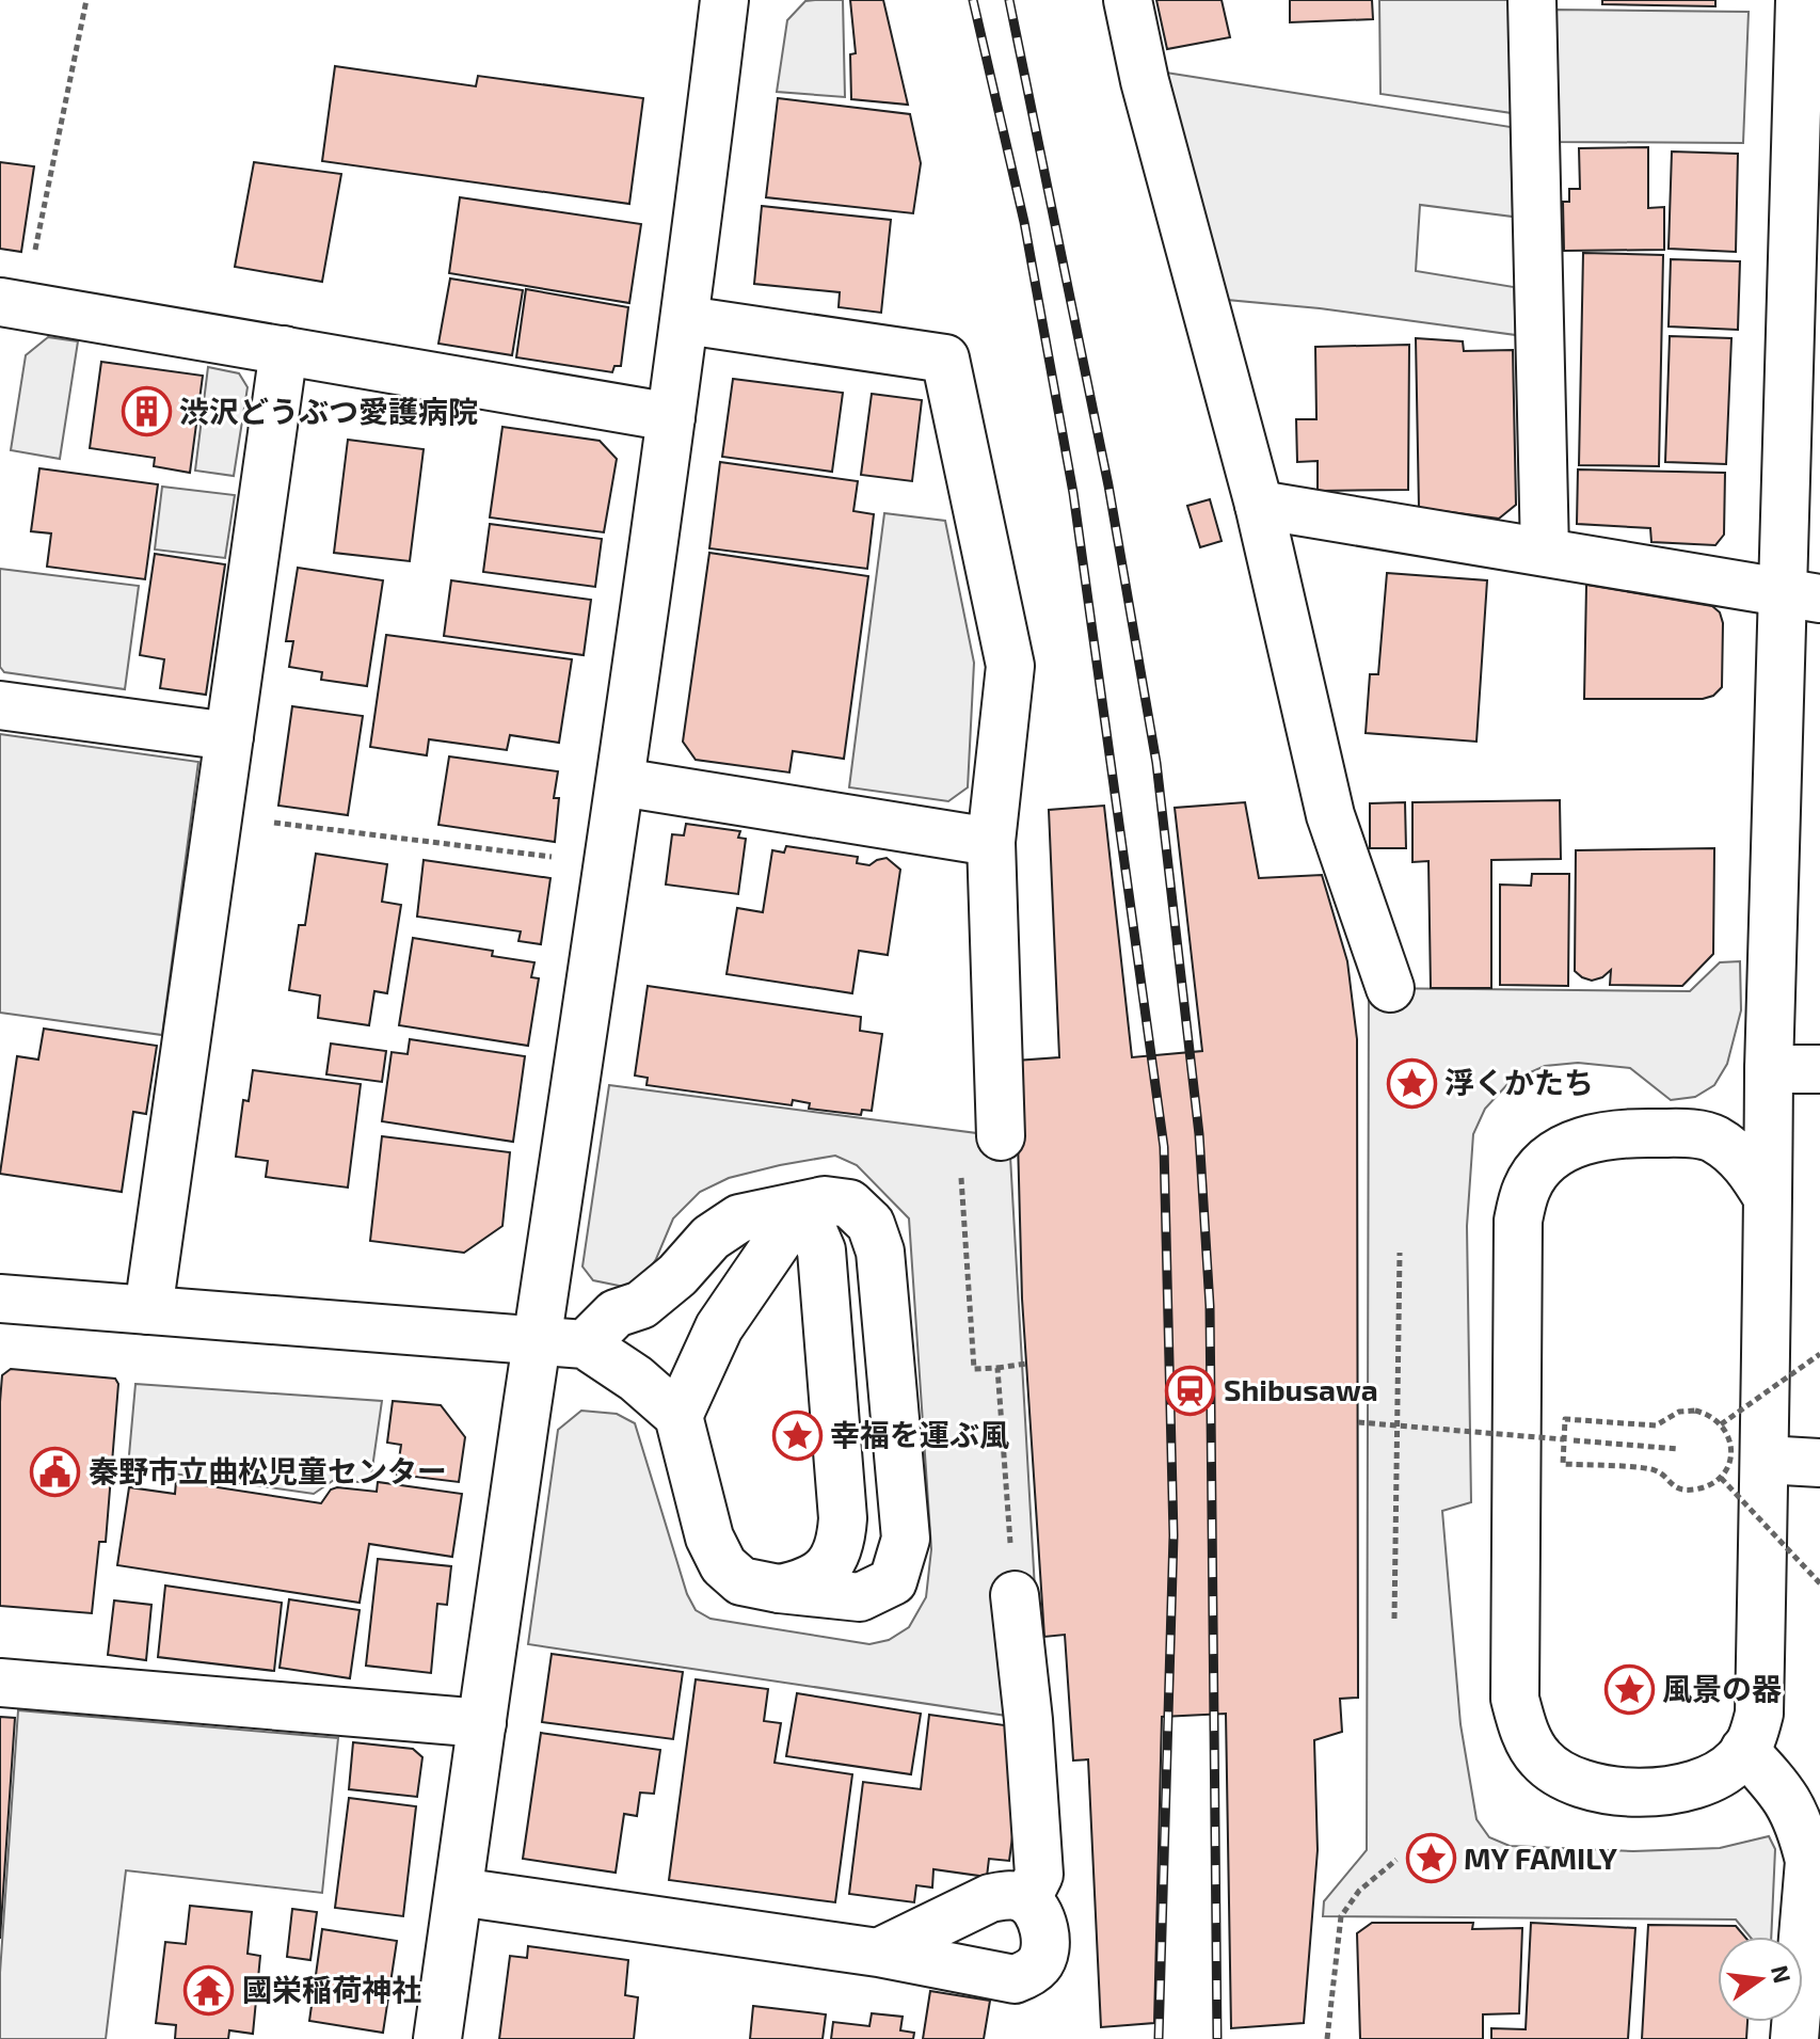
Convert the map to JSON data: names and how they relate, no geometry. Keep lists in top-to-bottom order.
{
  "places": {
    "building": ["渋沢どうぶつ愛護病院"],
    "place": [
      "浮くかたち",
      "幸福を運ぶ風",
      "風景の器",
      "MY FAMILY"
    ],
    "station": ["Shibusawa"],
    "public building": ["秦野市立曲松児童センター"],
    "temple": ["國栄稲荷神社"]
  },
  "north": "right"
}
